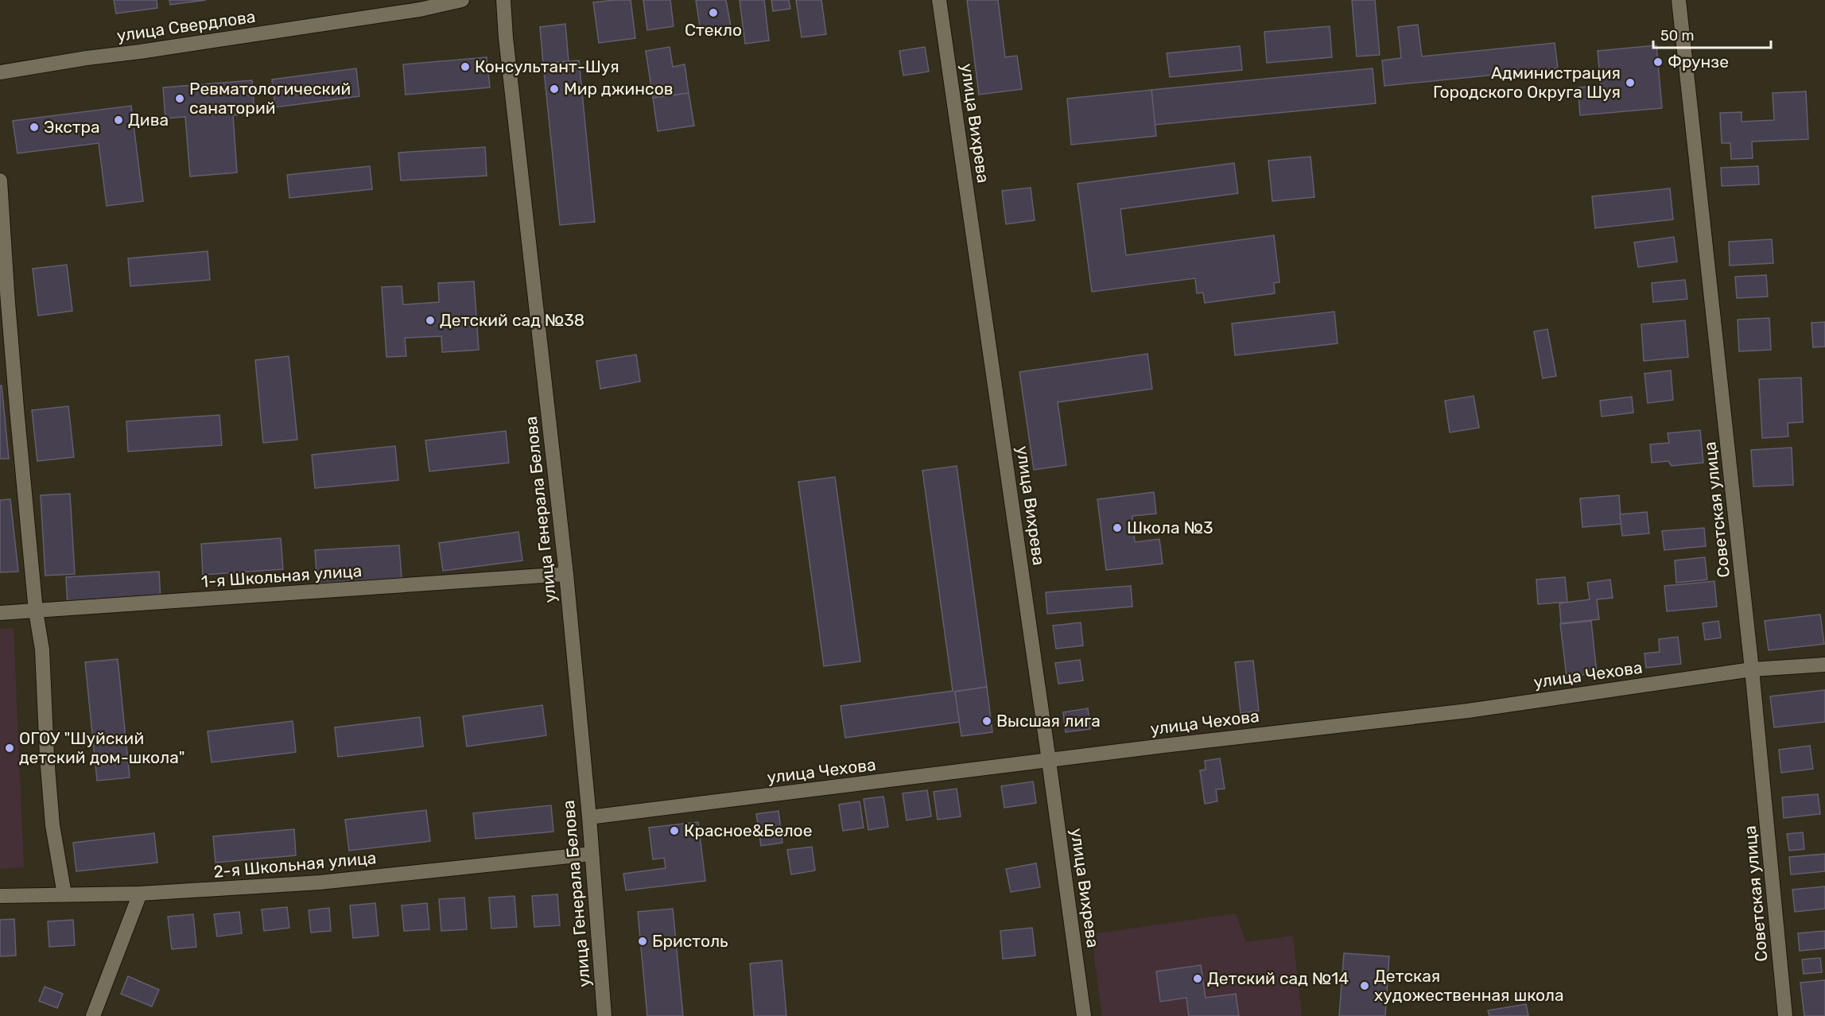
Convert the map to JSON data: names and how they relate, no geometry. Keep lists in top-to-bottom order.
{
  "streets": {
    "street": [
      "улица Свердлова",
      "улица Вихрева",
      "улица Генерала Белова",
      "Советская улица",
      "1-я Школьная улица",
      "улица Чехова",
      "2-я Школьная улица"
    ]
  },
  "crossings": [
    ["улица Вихрева", "улица Чехова"],
    ["улица Генерала Белова", "1-я Школьная улица"],
    ["улица Генерала Белова", "улица Чехова"],
    ["улица Генерала Белова", "2-я Школьная улица"],
    ["Советская улица", "улица Чехова"]
  ],
  "places": [
    "Стекло",
    "Фрунзе",
    "Консультант-Шуя",
    "Администрация Городского Округа Шуя",
    "Мир джинсов",
    "Ревматологический санаторий",
    "Дива",
    "Экстра",
    "Детский сад №38",
    "Школа №3",
    "Высшая лига",
    "ОГОУ \"Шуйский детский дом-школа\"",
    "Красное&Белое",
    "Бристоль",
    "Детский сад №14",
    "Детская художественная школа"
  ],
  "scale_bar": "50 m"
}
